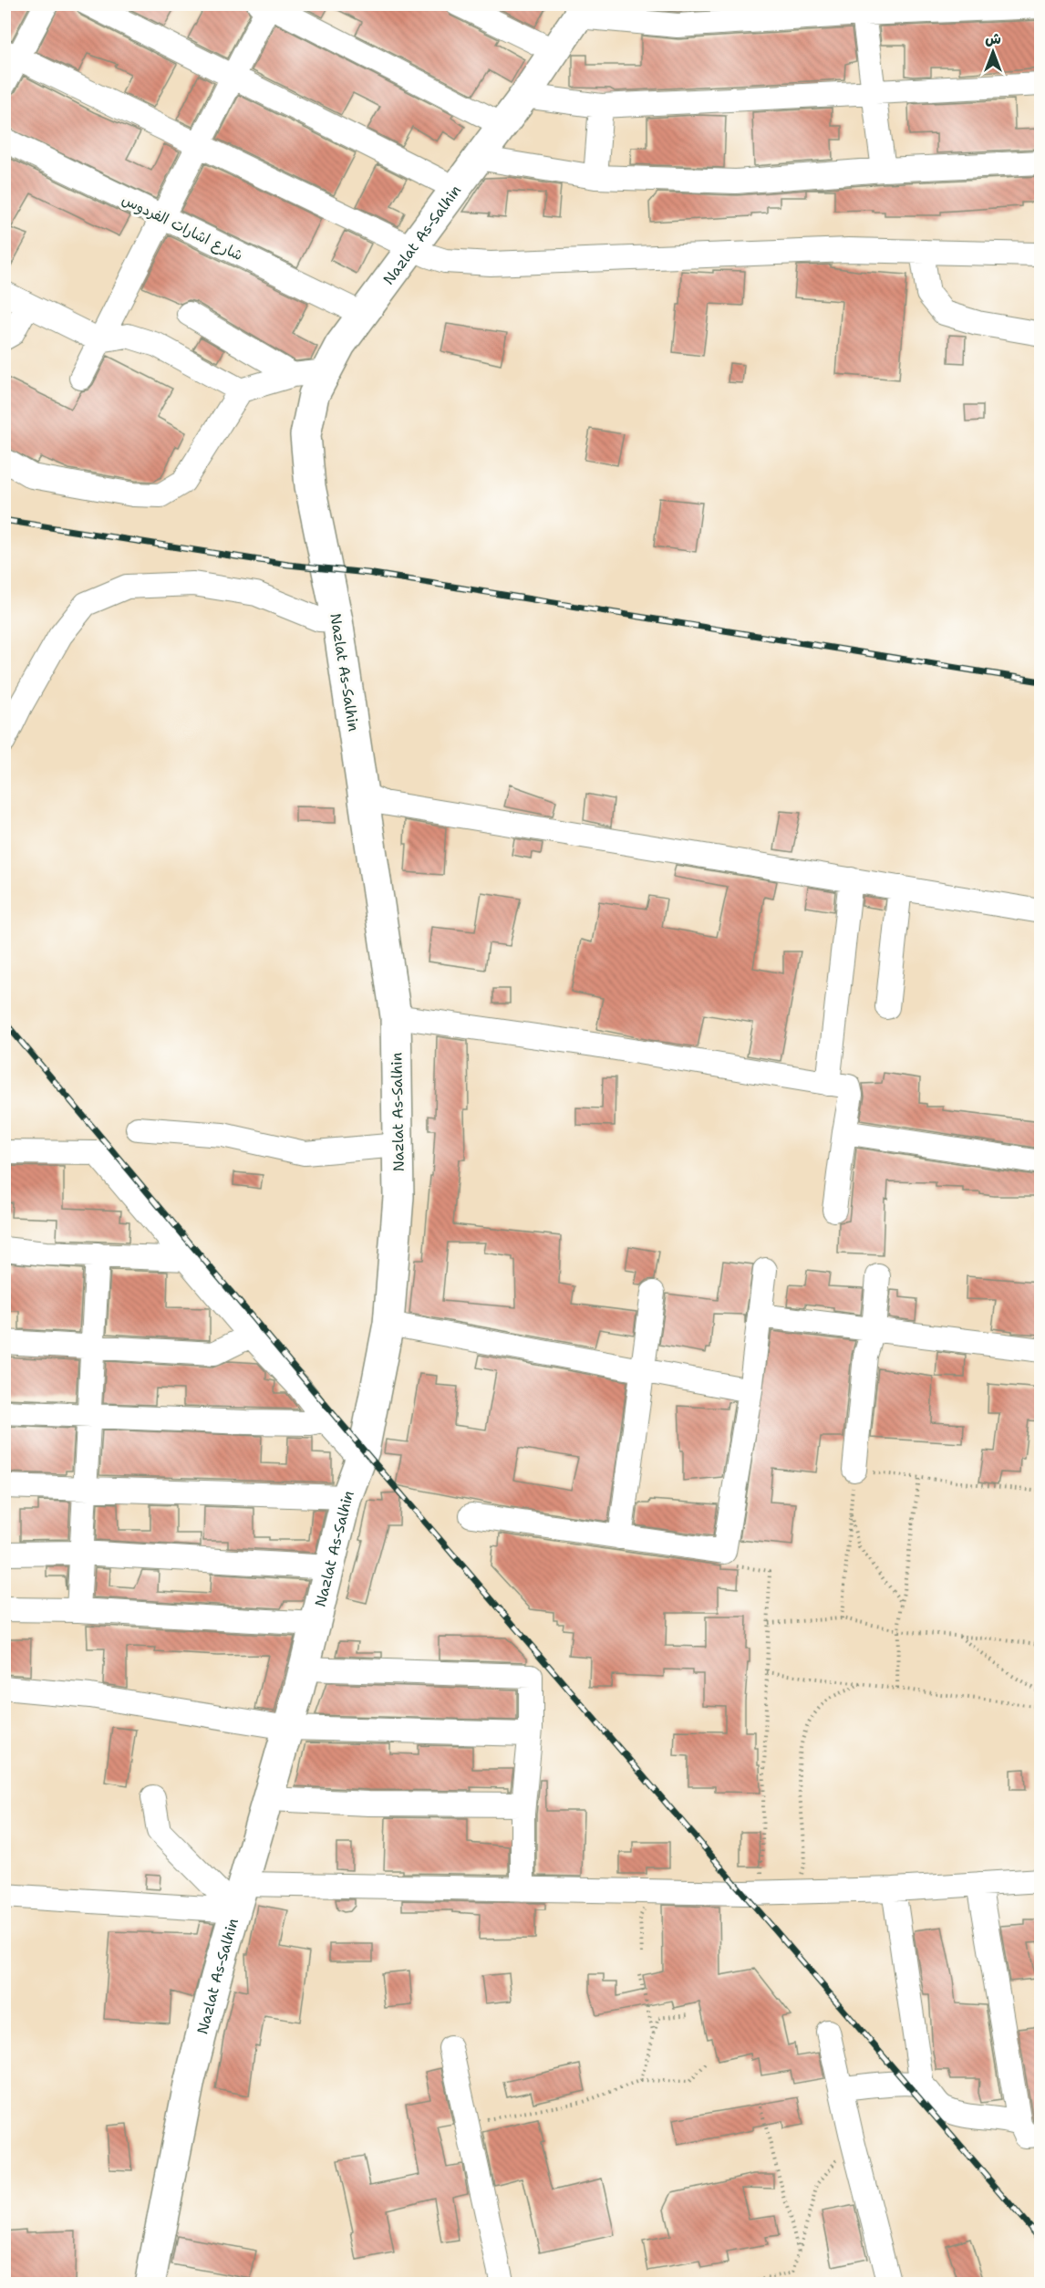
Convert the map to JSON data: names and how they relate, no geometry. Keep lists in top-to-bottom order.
{
  "streets": {
    "main road": ["Nazlat As-Salhin"],
    "street": ["شارع اشارات الفردوس"]
  },
  "crossings": [
    ["شارع اشارات الفردوس", "Nazlat As-Salhin"]
  ],
  "north": "top"
}
